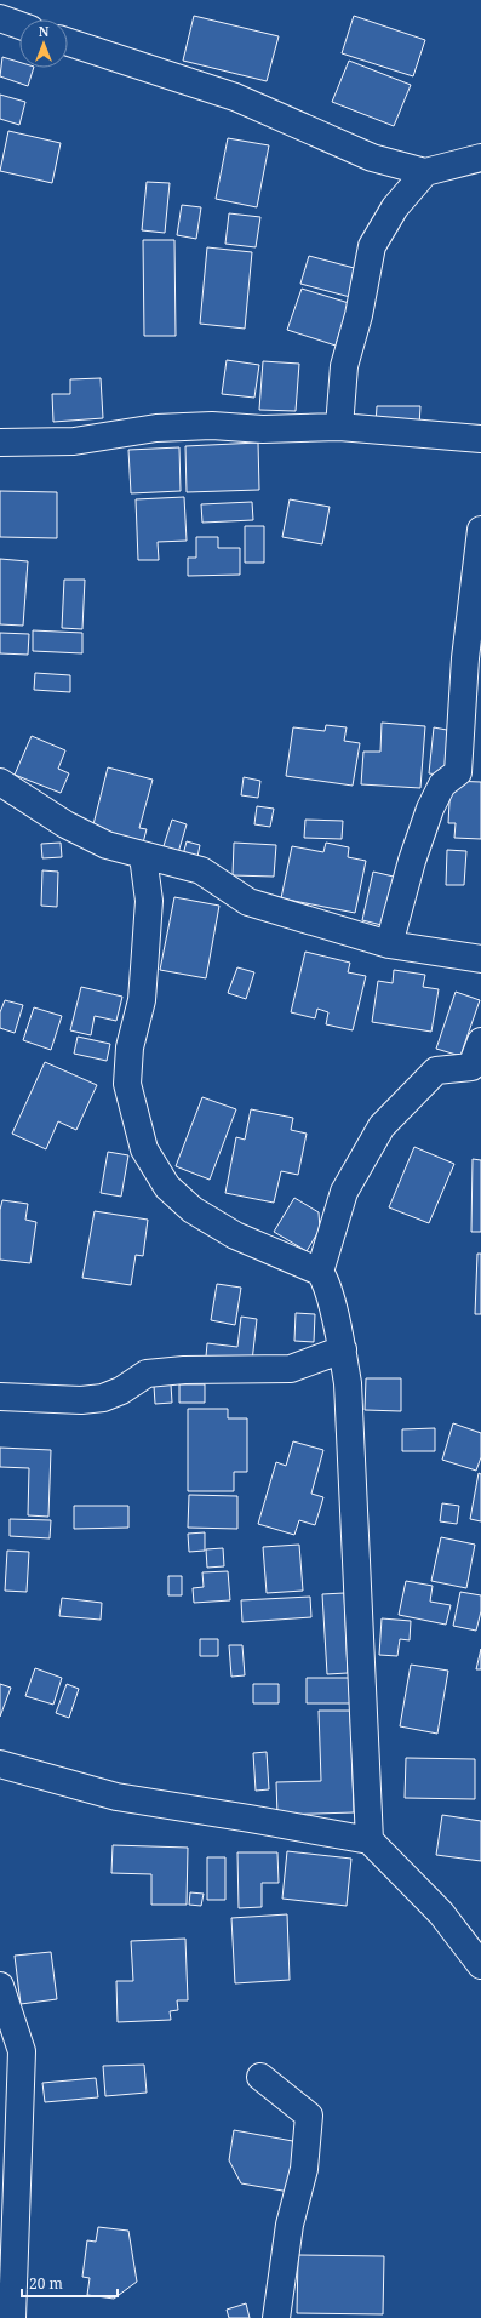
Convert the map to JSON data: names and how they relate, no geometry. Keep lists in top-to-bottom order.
{
  "scale_bar": "20 m",
  "north": "top"
}
